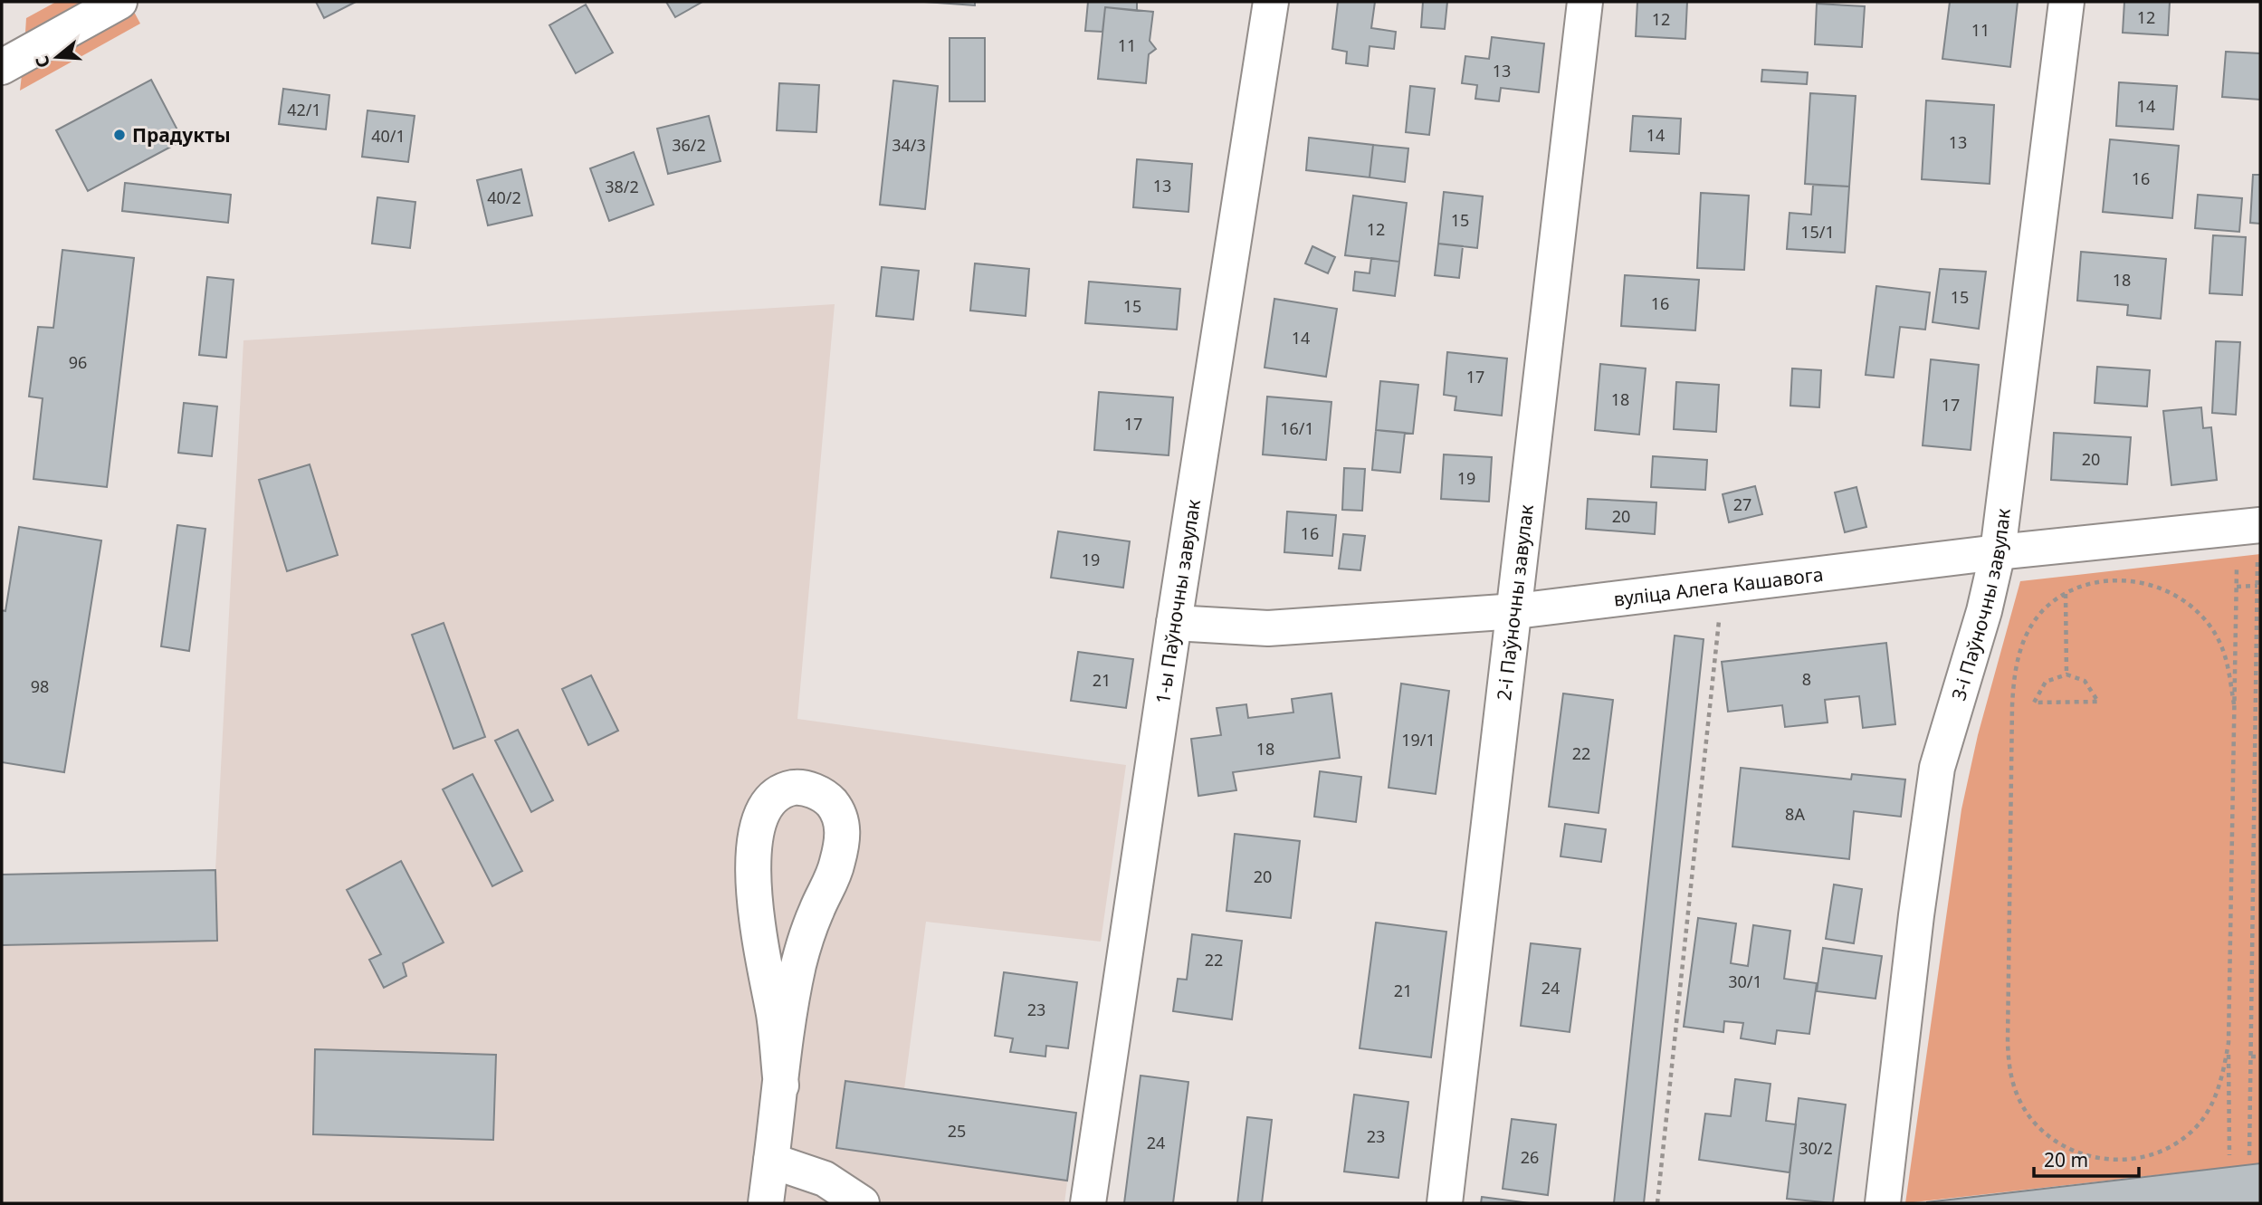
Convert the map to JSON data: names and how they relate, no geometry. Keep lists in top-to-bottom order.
{
  "streets": {
    "street": [
      "вуліца Алега Кашавога",
      "1-ы Паўночны завулак",
      "2-і Паўночны завулак",
      "3-і Паўночны завулак"
    ]
  },
  "crossings": [
    ["вуліца Алега Кашавога", "1-ы Паўночны завулак"],
    ["вуліца Алега Кашавога", "2-і Паўночны завулак"],
    ["вуліца Алега Кашавога", "3-і Паўночны завулак"]
  ],
  "places": ["Прадукты"],
  "house_numbers": [
    "12",
    "12",
    "11",
    "11",
    "13",
    "14",
    "42/1",
    "14",
    "40/1",
    "13",
    "36/2",
    "34/3",
    "16",
    "13",
    "38/2",
    "40/2",
    "15",
    "12",
    "15/1",
    "18",
    "15",
    "16",
    "15",
    "14",
    "96",
    "17",
    "18",
    "17",
    "17",
    "16/1",
    "20",
    "19",
    "27",
    "20",
    "16",
    "19",
    "8",
    "21",
    "98",
    "19/1",
    "18",
    "22",
    "8А",
    "20",
    "22",
    "30/1",
    "24",
    "21",
    "23",
    "25",
    "23",
    "24",
    "30/2",
    "26"
  ],
  "scale_bar": "20 m",
  "north": "left"
}
